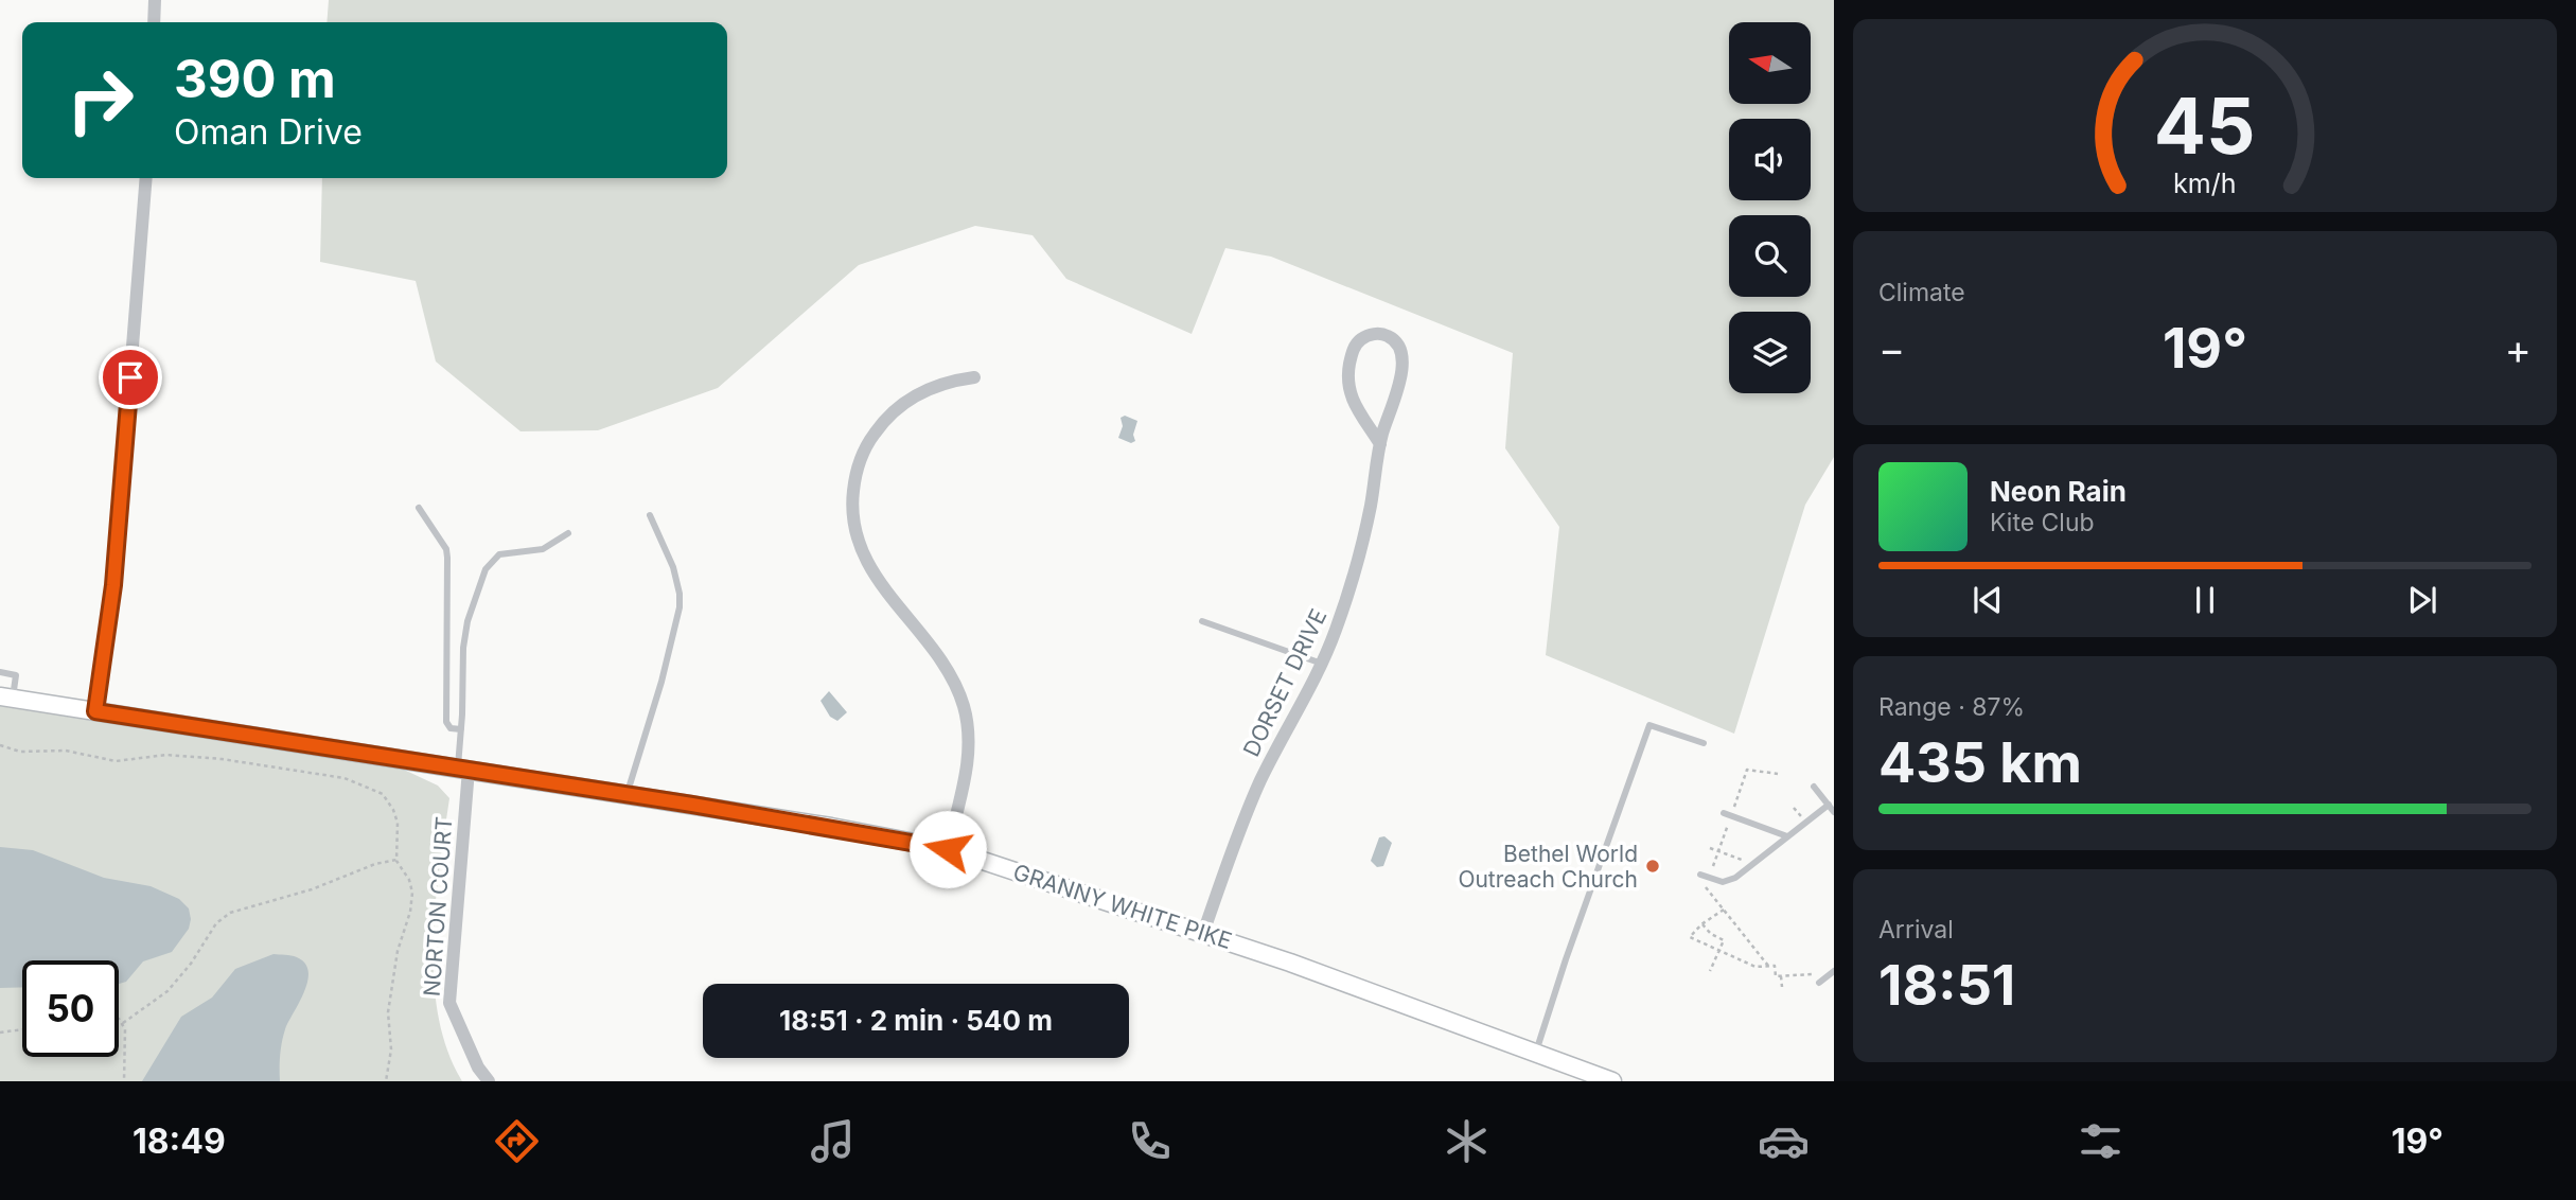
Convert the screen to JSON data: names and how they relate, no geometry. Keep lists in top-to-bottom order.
{
  "streets": {
    "main road": ["GRANNY WHITE PIKE"],
    "street": ["DORSET DRIVE", "NORTON COURT"]
  },
  "crossings": [
    ["DORSET DRIVE", "GRANNY WHITE PIKE"],
    ["NORTON COURT", "GRANNY WHITE PIKE"]
  ],
  "places": ["Bethel World Outreach Church"],
  "north": "left",
  "page": {
    "turn": ["390 m", "Oman Drive"],
    "tile": [
      "Climate",
      ["Range · 87%", "435 km"],
      ["Arrival", "18:51"]
    ],
    "heat": ["−", "19°", "+"],
    "song": ["Neon Rain", "Kite Club"],
    "limit": "50",
    "trip": "18:51 · 2 min · 540 m",
    "tabs": ["18:49", "19°"],
    "gauge": ["45", "km/h"]
  }
}
